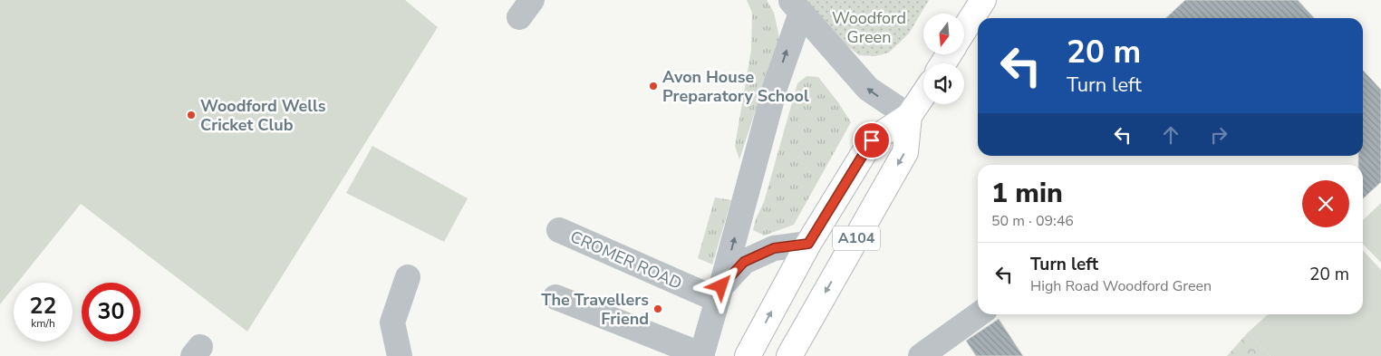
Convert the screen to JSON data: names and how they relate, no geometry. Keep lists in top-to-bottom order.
{
  "streets": {
    "main road": ["A104"],
    "street": ["CROMER ROAD"]
  },
  "parks": ["Woodford Green"],
  "places": ["Avon House Preparatory School", "Woodford Wells Cricket Club", "The Travellers Friend"],
  "north": "bottom",
  "page": {
    "turn": ["20 m", "Turn left"],
    "heading": ["1 min", "50 m · 09:46"],
    "list": [
      {
        "name": "Turn left",
        "note": "High Road Woodford Green",
        "value": "20 m"
      }
    ],
    "speed": "22 km/h",
    "limit": "30"
  }
}
